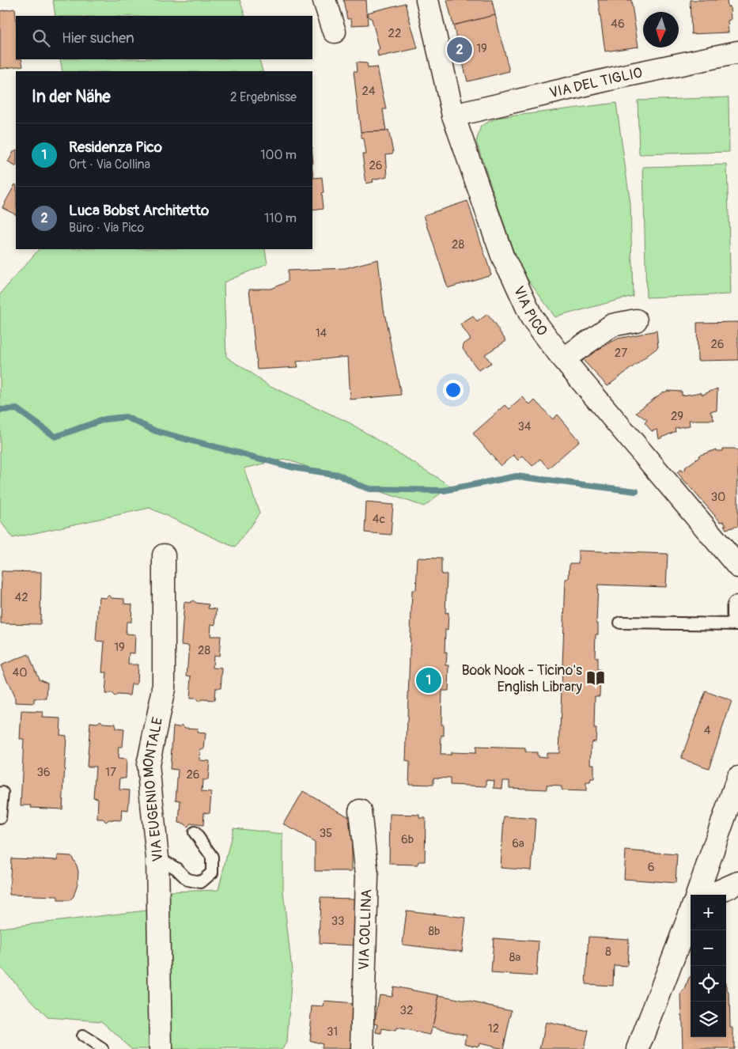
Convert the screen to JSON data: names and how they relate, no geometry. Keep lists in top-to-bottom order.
{
  "streets": {
    "street": [
      "VIA DEL TIGLIO",
      "VIA PICO",
      "VIA EUGENIO MONTALE",
      "VIA COLLINA"
    ]
  },
  "crossings": [
    ["VIA DEL TIGLIO", "VIA PICO"]
  ],
  "places": {
    "library": ["Book Nook - Ticino's English Library"]
  },
  "house_numbers": [
    "46",
    "22",
    "19",
    "24",
    "26",
    "28",
    "14",
    "26",
    "27",
    "29",
    "34",
    "30",
    "4c",
    "42",
    "19",
    "28",
    "40",
    "4",
    "36",
    "17",
    "26",
    "35",
    "6b",
    "6a",
    "6",
    "33",
    "8b",
    "8",
    "8a",
    "32",
    "12",
    "31"
  ],
  "north": "bottom",
  "page": {
    "search": "Hier suchen",
    "pins": ["2", "1"],
    "heading": ["In der Nähe", "2 Ergebnisse"],
    "list": [
      {
        "mark": "1",
        "name": "Residenza Pico",
        "note": "Ort · Via Collina",
        "value": "100 m"
      },
      {
        "mark": "2",
        "name": "Luca Bobst Architetto",
        "note": "Büro · Via Pico",
        "value": "110 m"
      }
    ],
    "map_buttons": ["+", "−"]
  }
}
